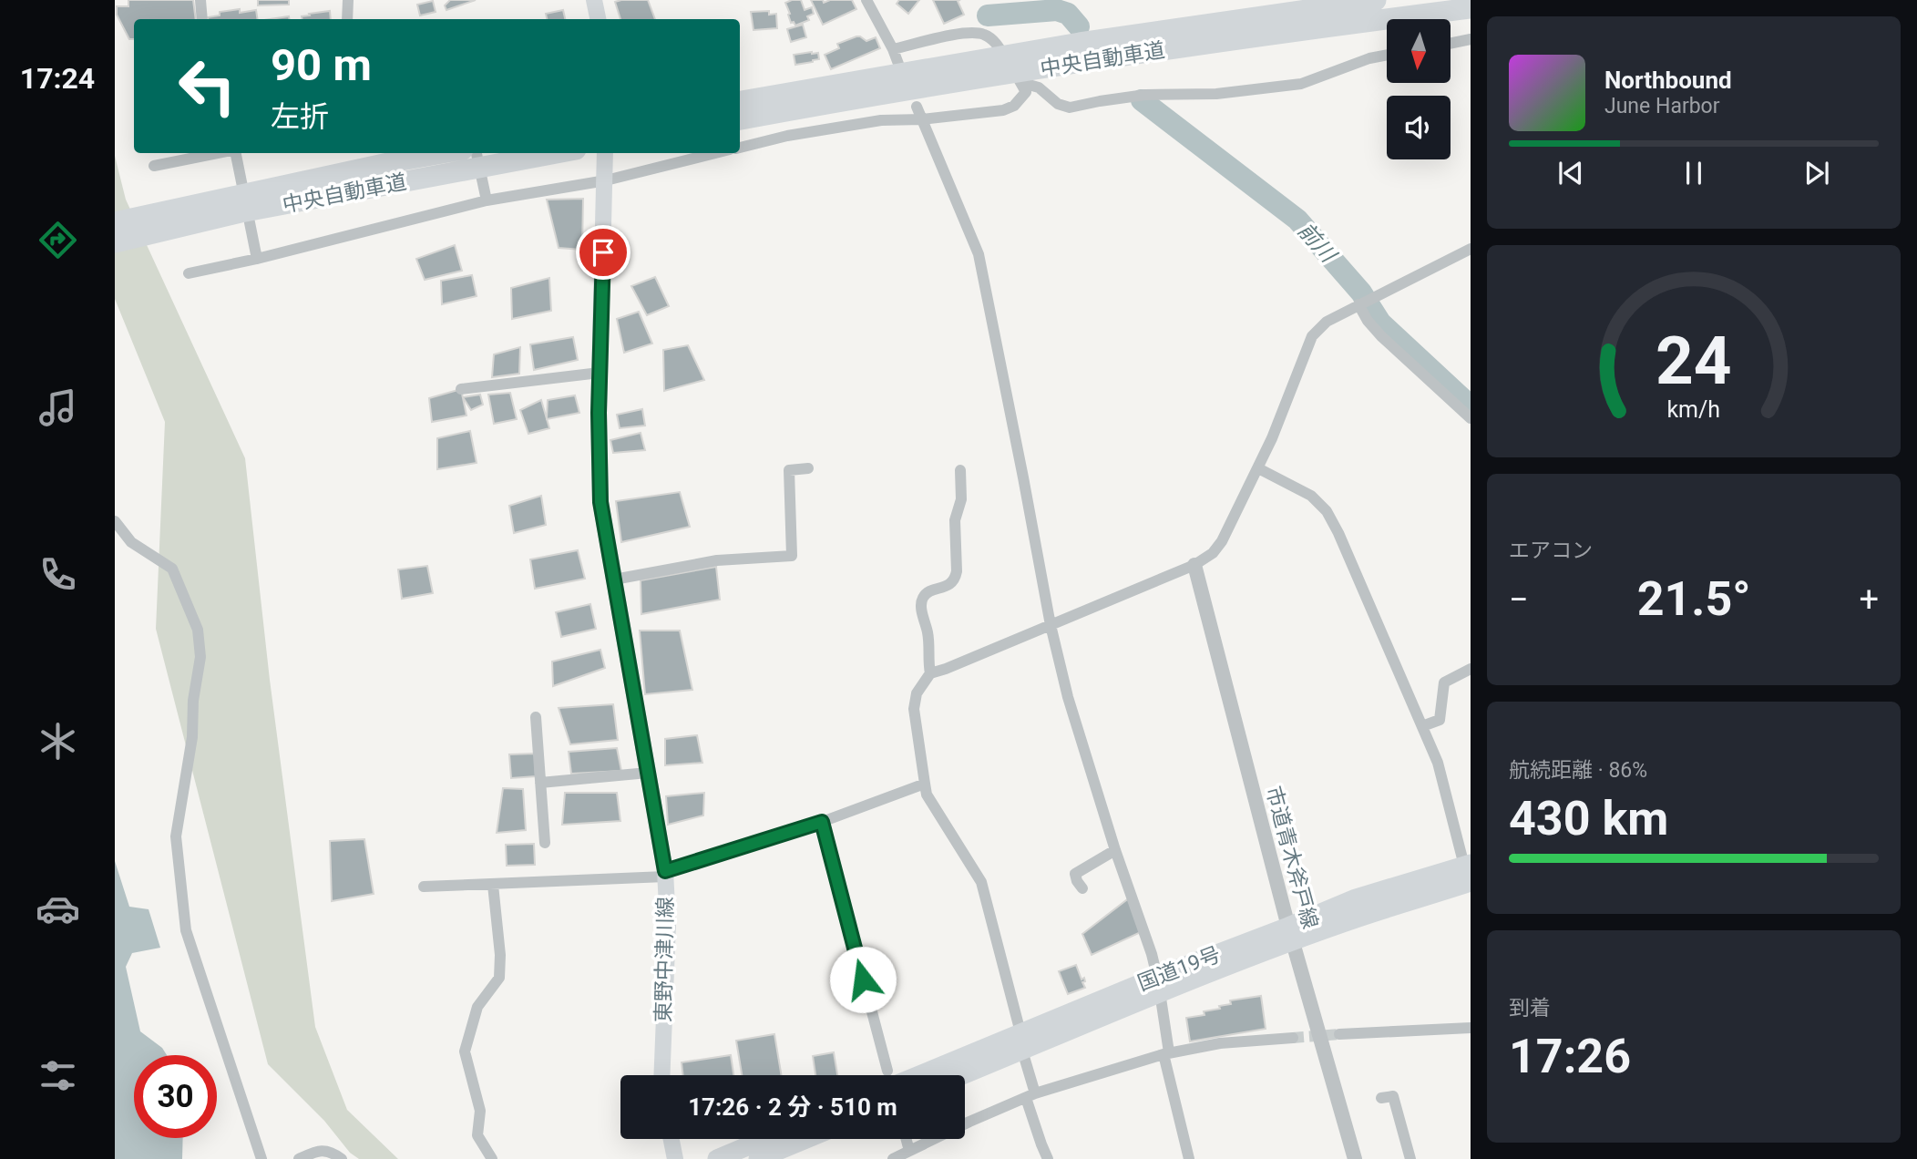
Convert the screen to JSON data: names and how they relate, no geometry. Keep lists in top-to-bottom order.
{
  "streets": {
    "highway": ["中央自動車道", "国道19号"],
    "main road": ["東野中津川線"],
    "street": ["市道青木斧戸線"]
  },
  "crossings": [
    ["市道青木斧戸線", "国道19号"]
  ],
  "water": ["前川"],
  "north": "bottom",
  "page": {
    "tabs": "17:24",
    "turn": ["90 m", "左折"],
    "song": ["Northbound", "June Harbor"],
    "tile": [
      "エアコン",
      ["航続距離 · 86%", "430 km"],
      ["到着", "17:26"]
    ],
    "heat": ["−", "21.5°", "+"],
    "limit": "30",
    "trip": "17:26 · 2 分 · 510 m",
    "gauge": ["24", "km/h"]
  }
}
